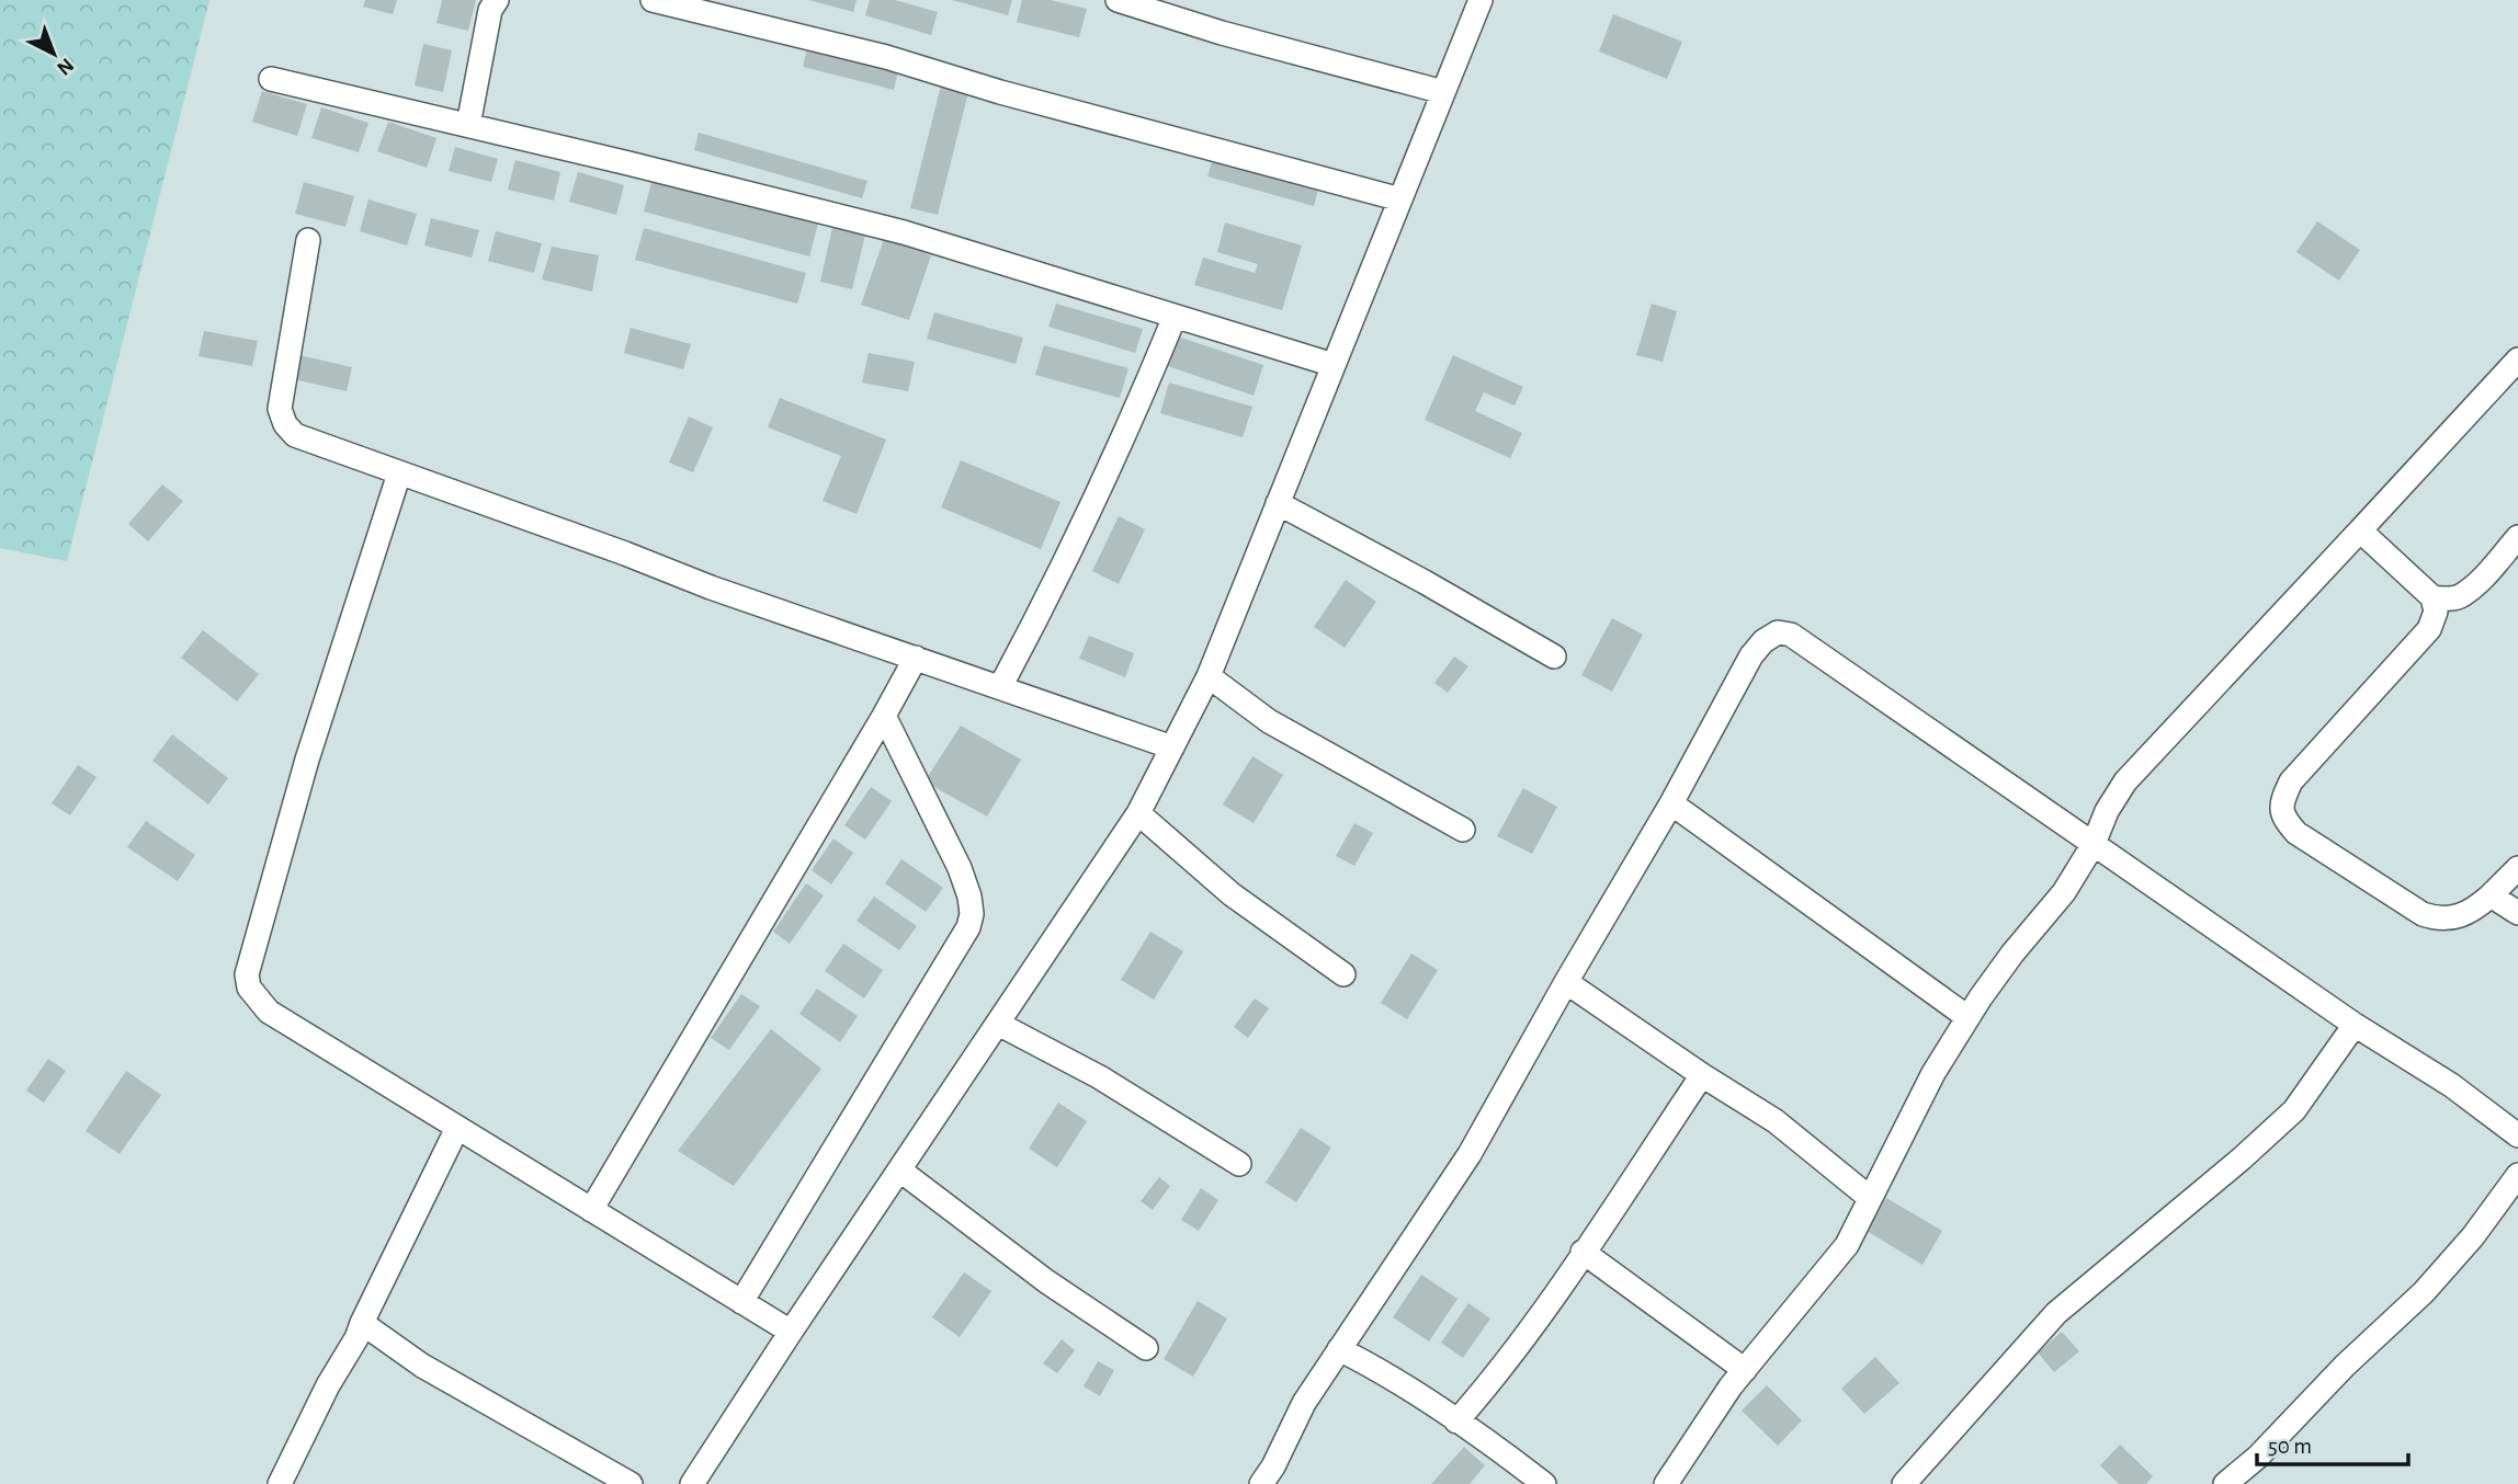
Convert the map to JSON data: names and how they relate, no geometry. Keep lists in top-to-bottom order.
{
  "scale_bar": "50 m",
  "north": "bottom right"
}
